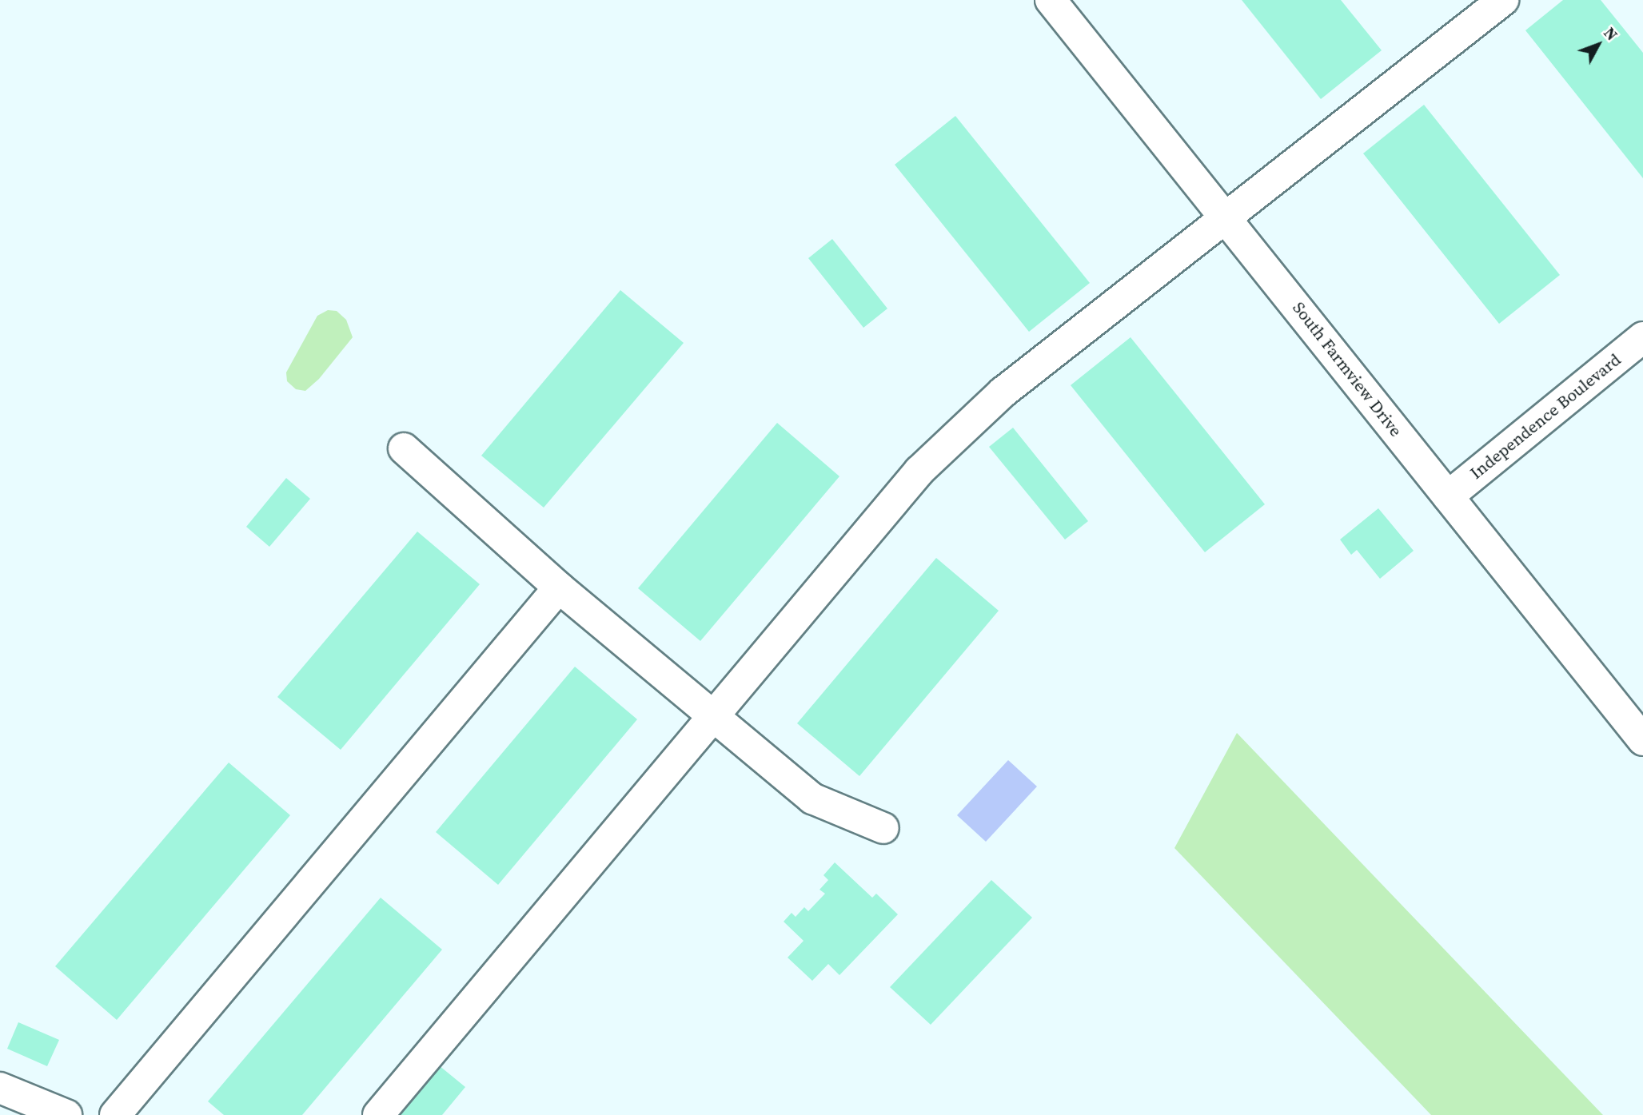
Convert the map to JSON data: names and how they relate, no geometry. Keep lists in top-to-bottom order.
{
  "streets": {
    "street": ["South Farmview Drive", "Independence Boulevard"]
  },
  "crossings": [
    ["South Farmview Drive", "Independence Boulevard"]
  ],
  "north": "top right"
}
